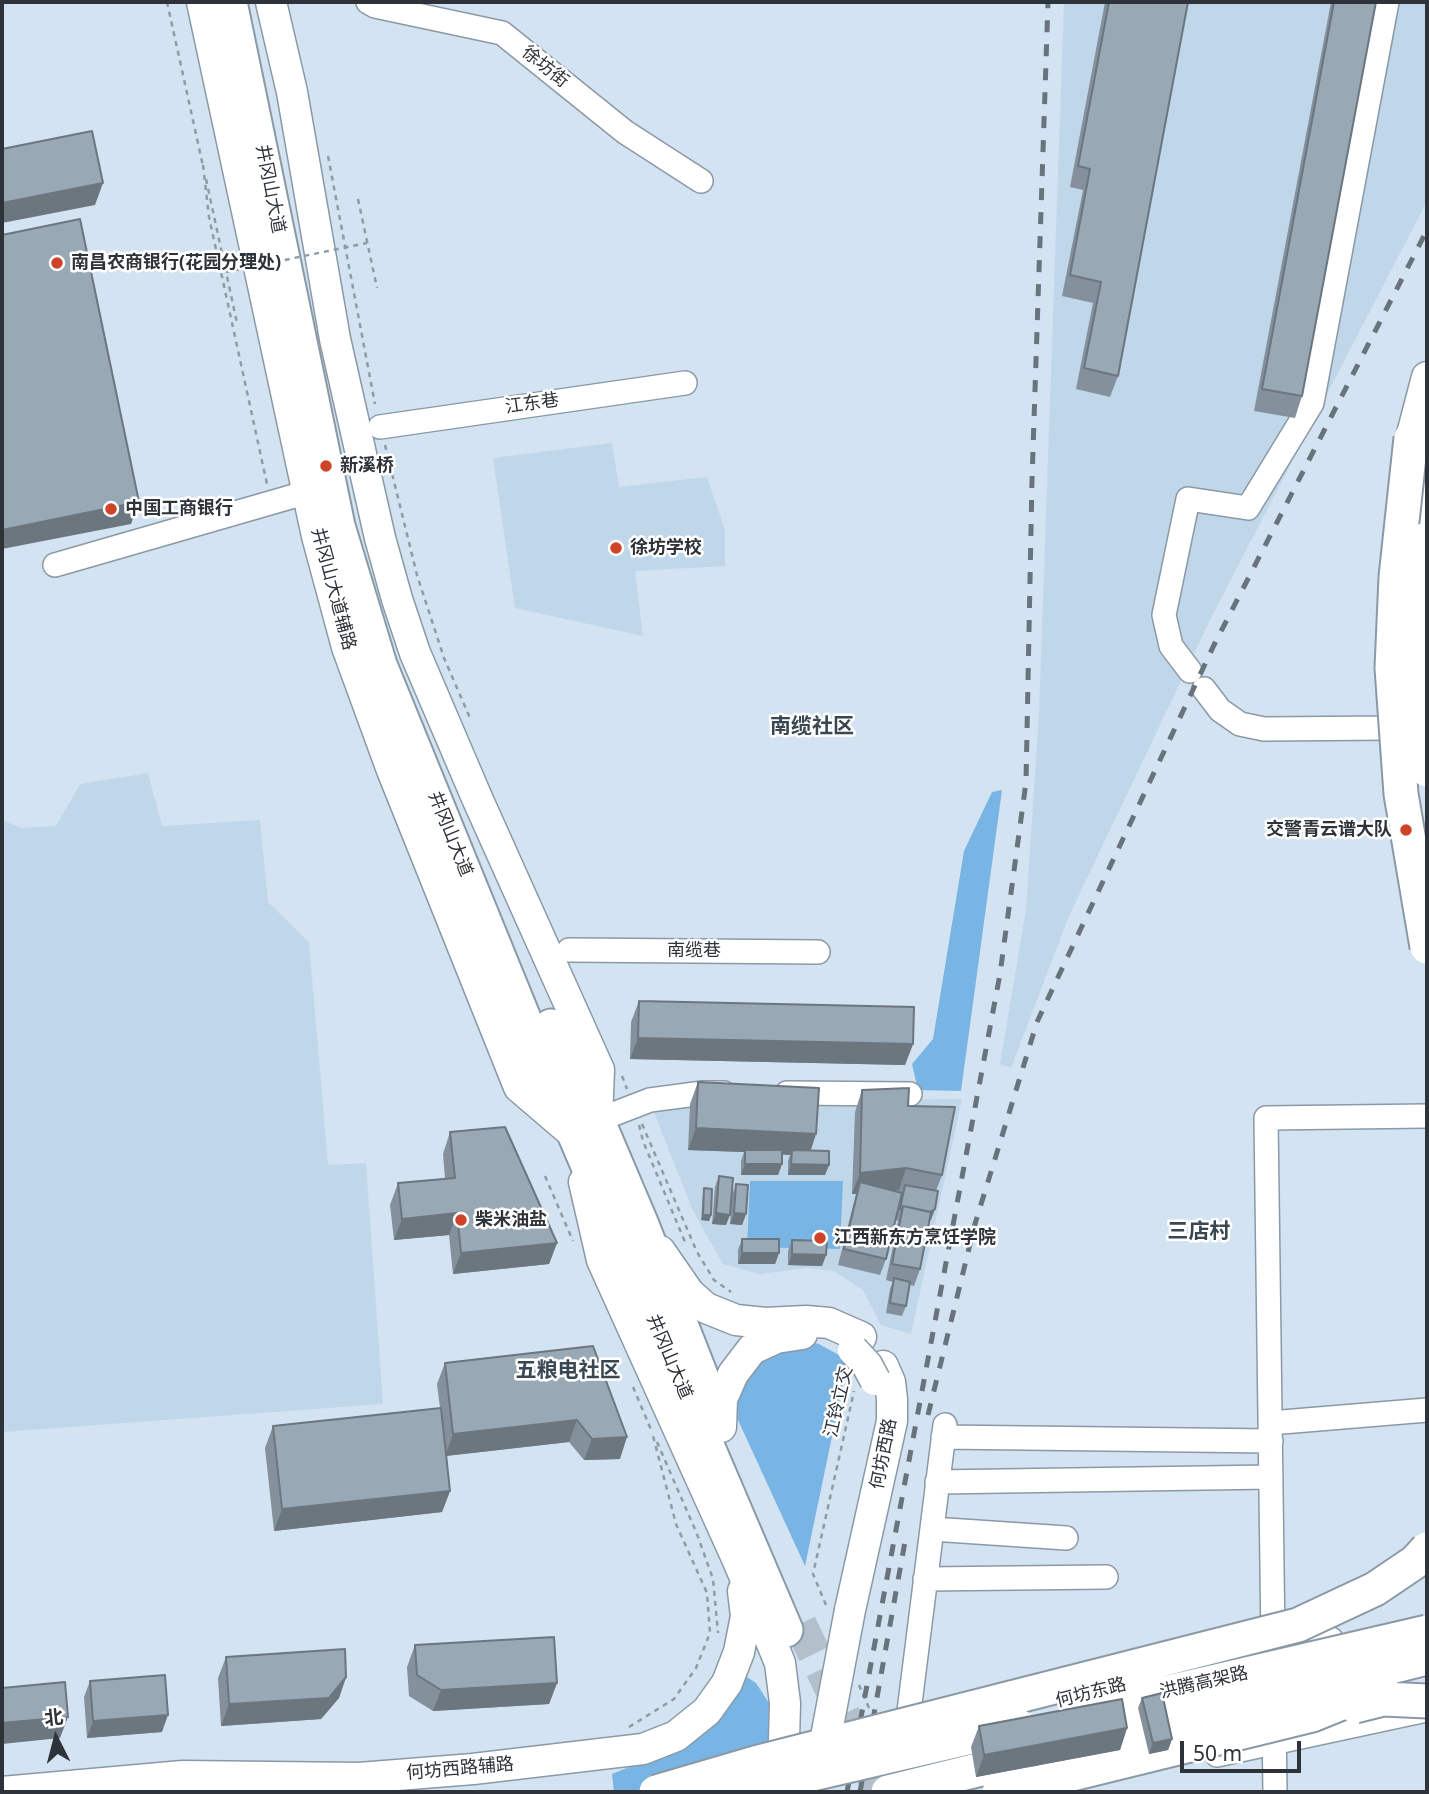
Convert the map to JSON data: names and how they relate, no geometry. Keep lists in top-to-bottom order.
{
  "streets": {
    "highway": ["井冈山大道", "洪腾高架路"],
    "main road": ["井冈山大道辅路", "何坊西路", "何坊西路辅路"],
    "street": [
      "徐坊街",
      "江东巷",
      "南缆巷",
      "何坊东路"
    ],
    "path": ["江铃立交"]
  },
  "crossings": [
    ["井冈山大道", "井冈山大道辅路"],
    ["井冈山大道", "江铃立交"],
    ["井冈山大道", "何坊西路"],
    ["井冈山大道辅路", "何坊西路"],
    ["江铃立交", "何坊西路"],
    ["何坊西路", "何坊西路辅路"]
  ],
  "districts": ["南缆社区", "三店村", "五粮电社区"],
  "places": [
    "南昌农商银行(花园分理处)",
    "新溪桥",
    "中国工商银行",
    "徐坊学校",
    "交警青云谱大队",
    "柴米油盐",
    "江西新东方烹饪学院"
  ],
  "scale_bar": "50 m",
  "north": "top"
}
